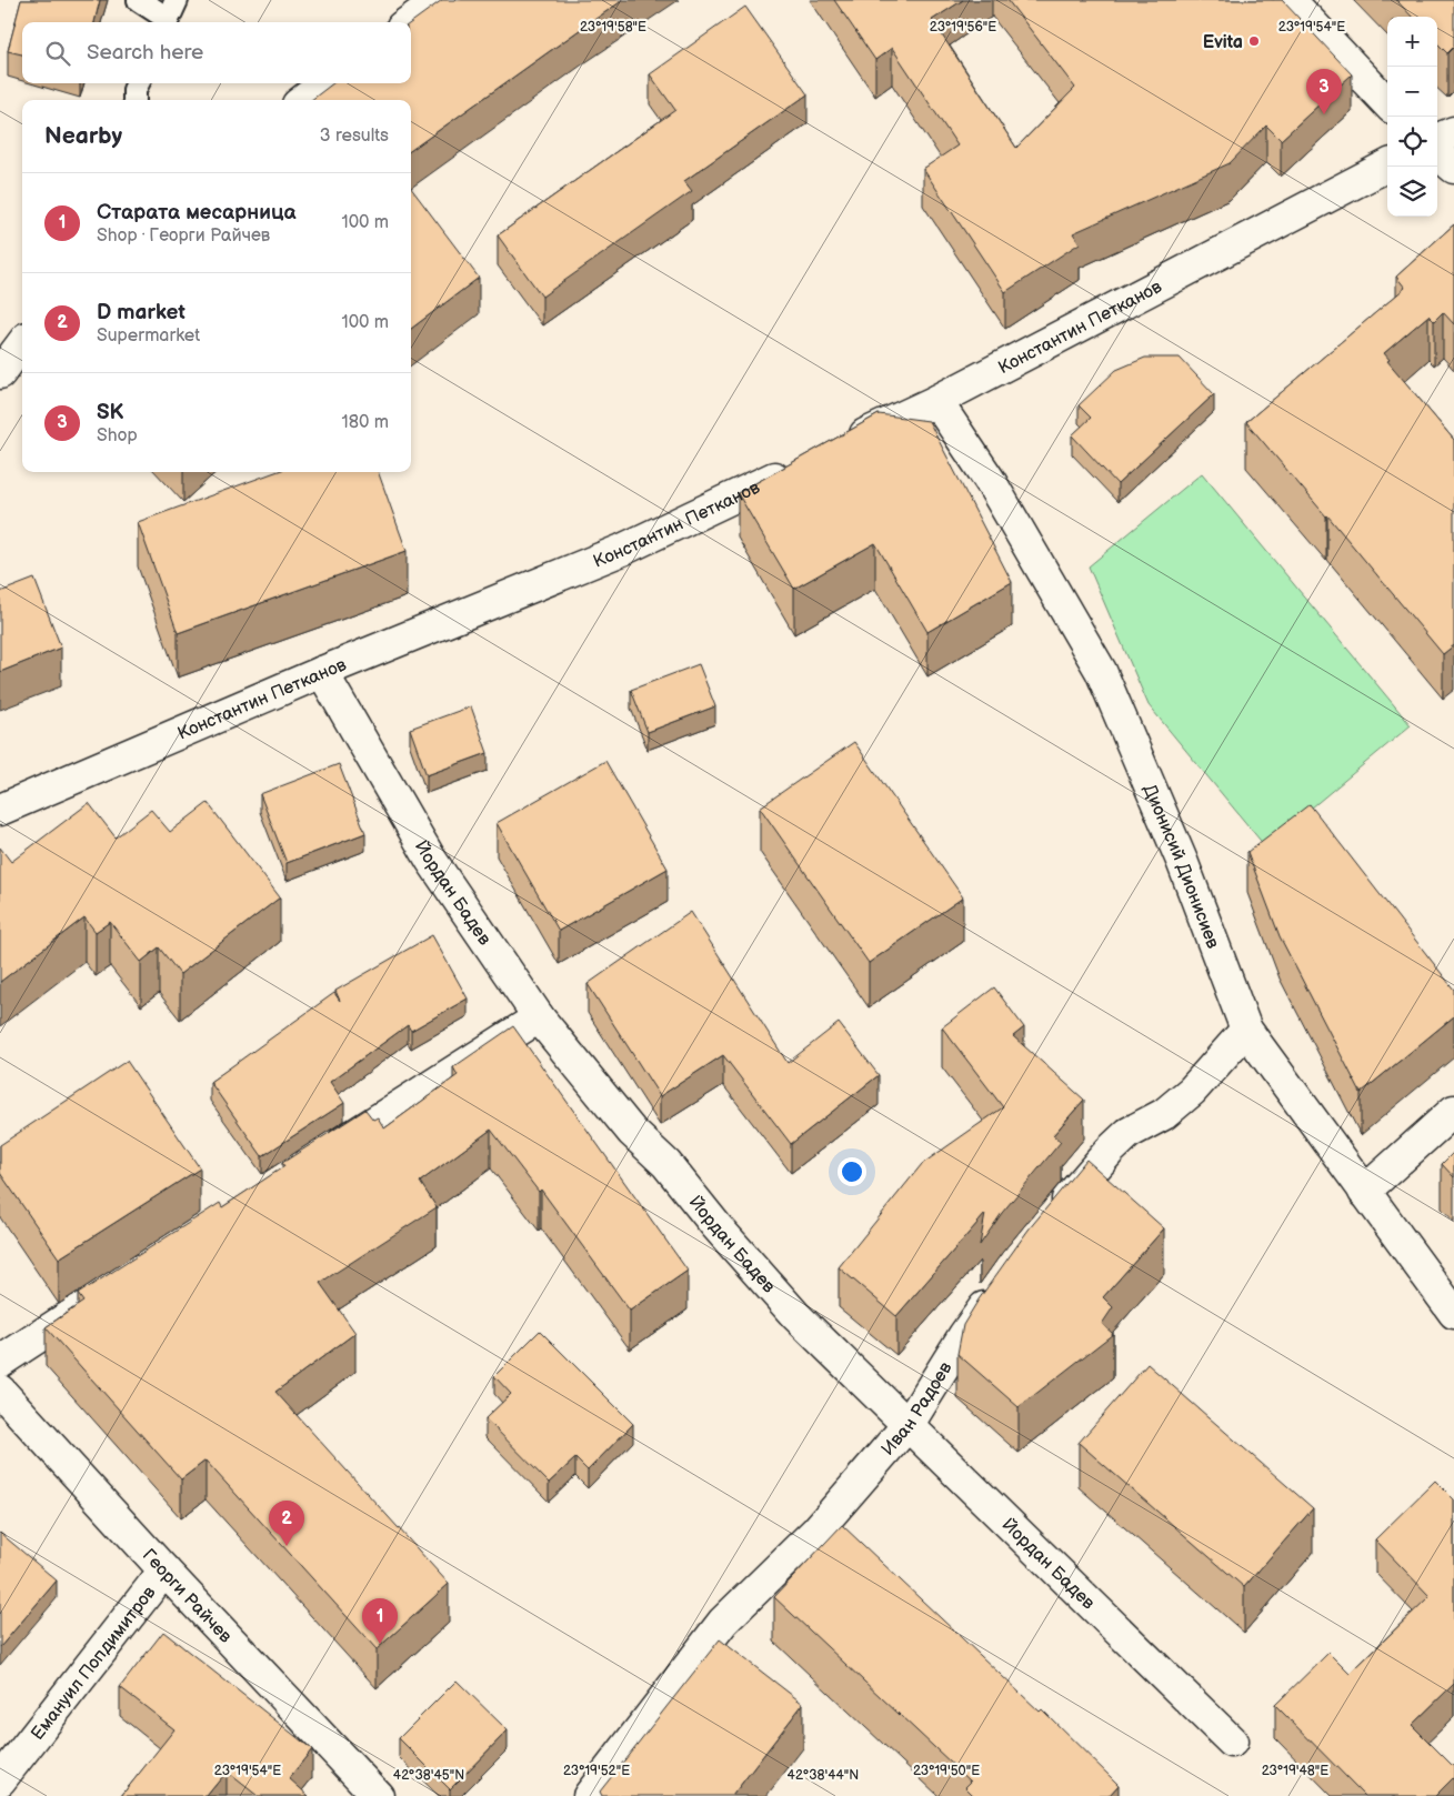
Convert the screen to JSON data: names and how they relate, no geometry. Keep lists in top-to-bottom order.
{
  "streets": {
    "street": [
      "Константин Петканов",
      "Дионисий Дионисиев",
      "Йордан Бадев",
      "Иван Радоев",
      "Георги Райчев",
      "Емануил Попдимитров"
    ]
  },
  "crossings": [
    ["Константин Петканов", "Дионисий Дионисиев"],
    ["Константин Петканов", "Йордан Бадев"],
    ["Йордан Бадев", "Иван Радоев"],
    ["Георги Райчев", "Емануил Попдимитров"]
  ],
  "places": ["Evita"],
  "page": {
    "map_buttons": ["+", "−"],
    "search": "Search here",
    "pins": ["3", "2", "1"],
    "heading": ["Nearby", "3 results"],
    "list": [
      {
        "mark": "1",
        "name": "Старата месарница",
        "note": "Shop · Георги Райчев",
        "value": "100 m"
      },
      {
        "mark": "2",
        "name": "D market",
        "note": "Supermarket",
        "value": "100 m"
      },
      {
        "mark": "3",
        "name": "SK",
        "note": "Shop",
        "value": "180 m"
      }
    ]
  },
  "coordinates": [
    "23°19'58\"E",
    "23°19'56\"E",
    "23°19'54\"E",
    "23°19'52\"E",
    "23°19'50\"E",
    "23°19'48\"E",
    "42°38'45\"N",
    "42°38'44\"N"
  ]
}
